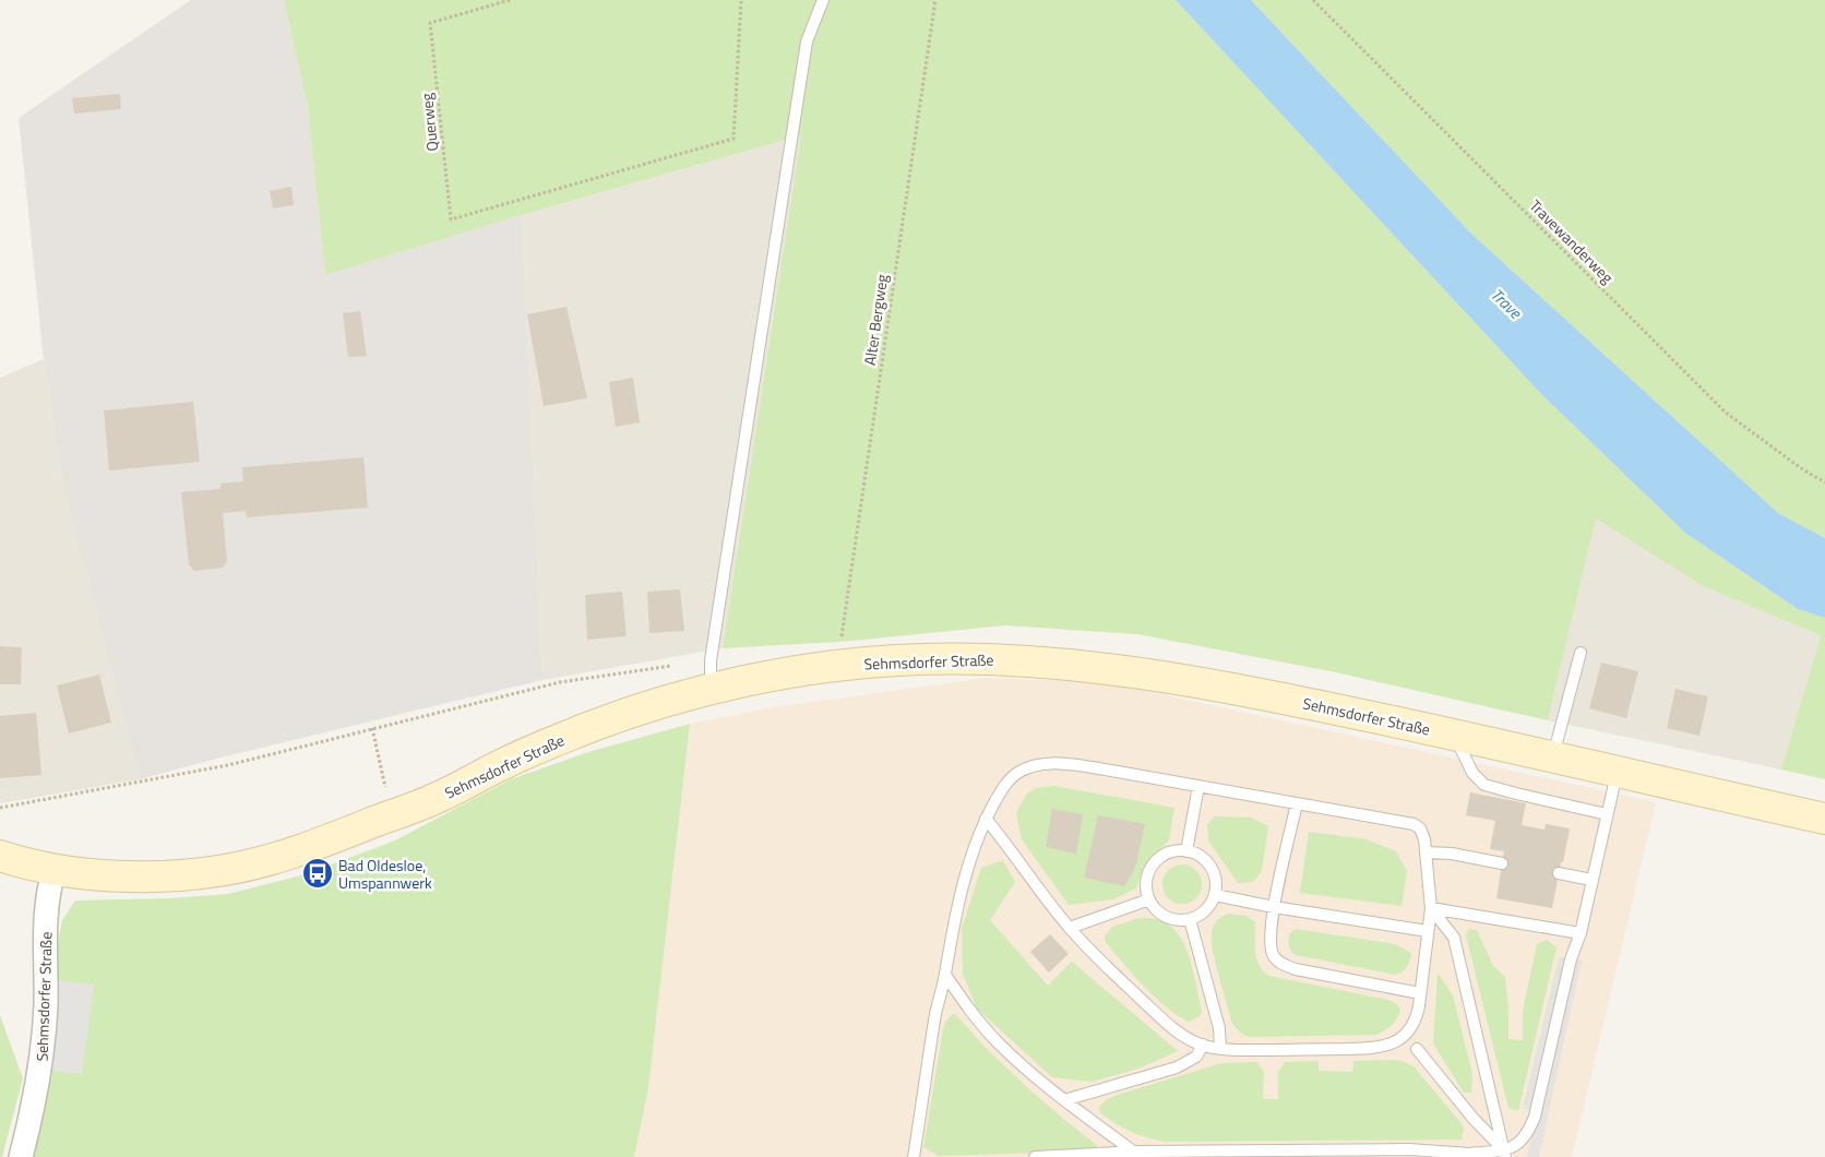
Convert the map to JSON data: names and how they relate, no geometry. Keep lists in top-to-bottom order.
{
  "streets": {
    "main road": ["Sehmsdorfer Straße"],
    "path": ["Querweg", "Travewanderweg", "Alter Bergweg"]
  },
  "water": ["Trave"],
  "places": {
    "bus stop": ["Bad Oldesloe, Umspannwerk"]
  }
}
